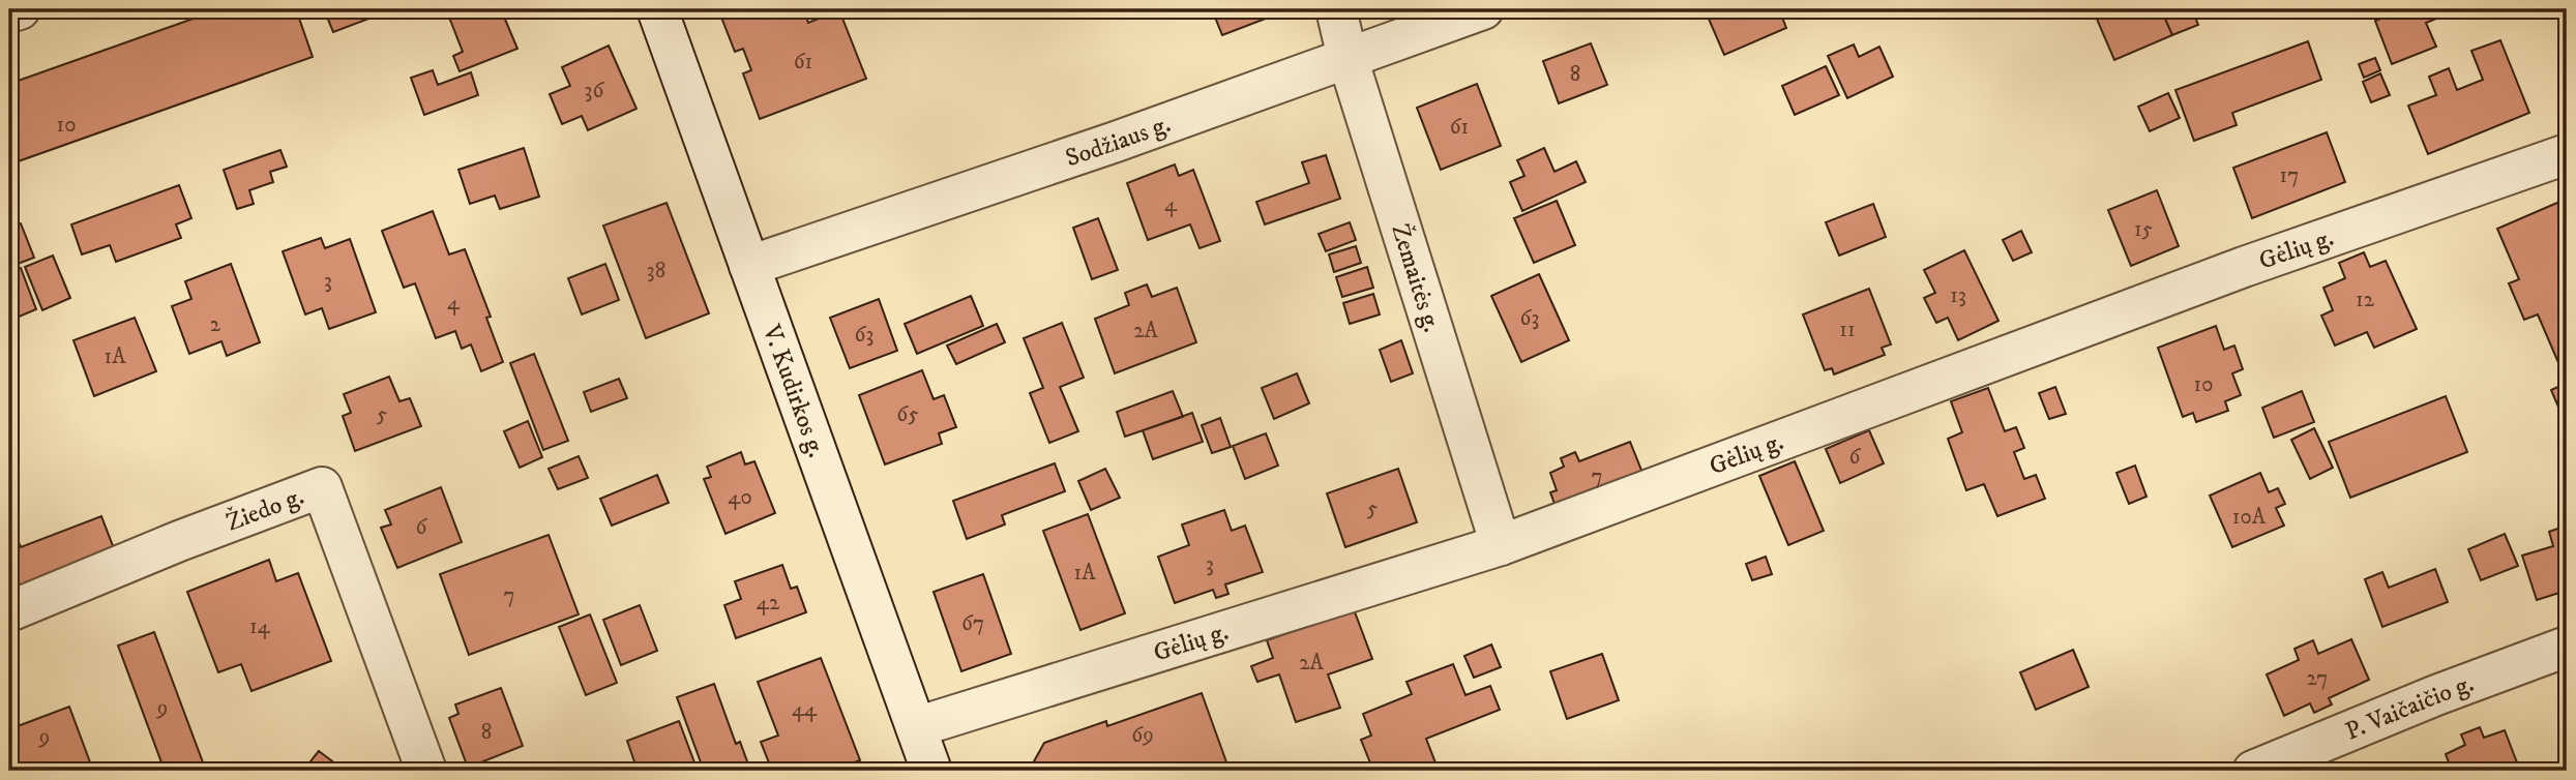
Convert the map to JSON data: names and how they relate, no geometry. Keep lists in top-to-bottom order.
{
  "streets": {
    "street": [
      "Sodžiaus g.",
      "Gėlių g.",
      "Žemaitės g.",
      "V. Kudirkos g.",
      "Žiedo g.",
      "P. Vaičaičio g."
    ]
  },
  "crossings": [
    ["Sodžiaus g.", "Žemaitės g."],
    ["Sodžiaus g.", "V. Kudirkos g."],
    ["Gėlių g.", "Žemaitės g."],
    ["Gėlių g.", "V. Kudirkos g."]
  ],
  "house_numbers": [
    "61",
    "8",
    "36",
    "10",
    "61",
    "17",
    "4",
    "15",
    "38",
    "3",
    "13",
    "12",
    "4",
    "63",
    "2",
    "11",
    "2A",
    "63",
    "1A",
    "10",
    "5",
    "65",
    "6",
    "7",
    "40",
    "5",
    "10A",
    "6",
    "3",
    "1A",
    "7",
    "42",
    "67",
    "14",
    "2A",
    "27",
    "9",
    "44",
    "8",
    "69",
    "9"
  ]
}
